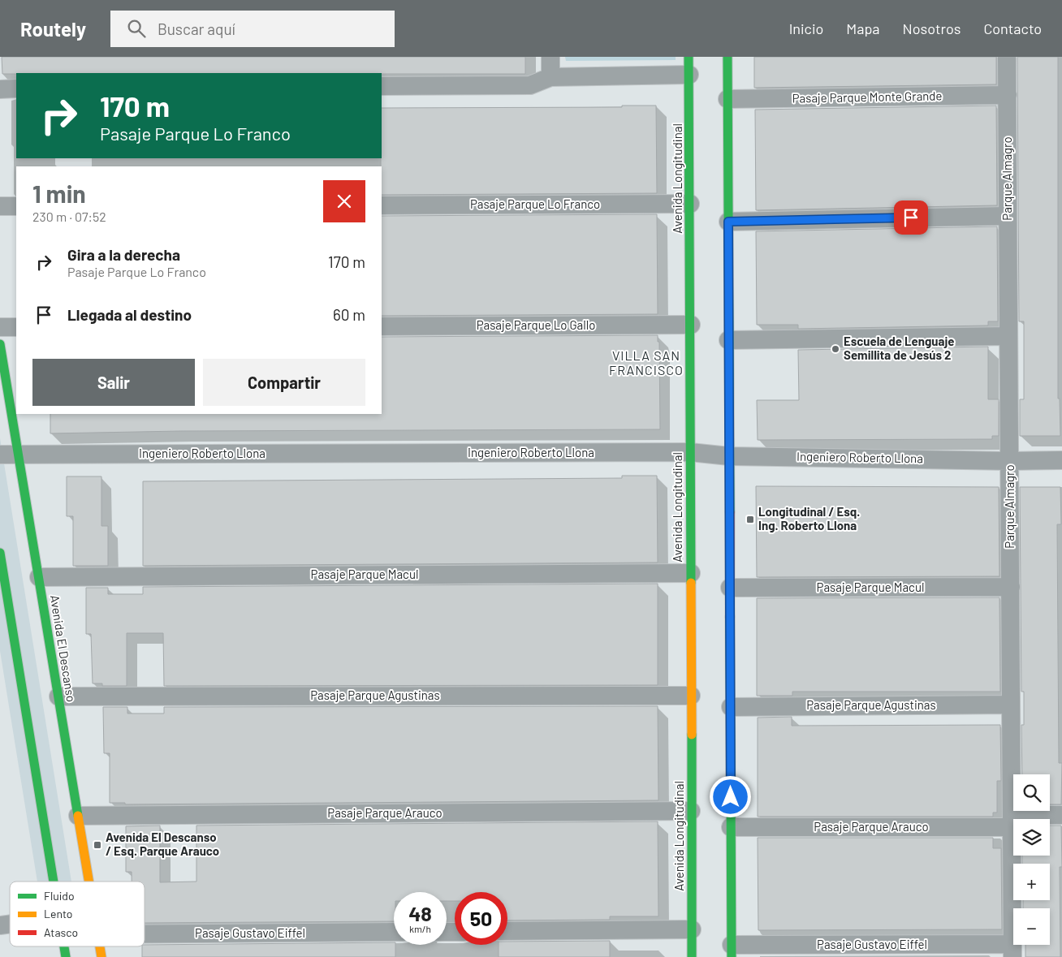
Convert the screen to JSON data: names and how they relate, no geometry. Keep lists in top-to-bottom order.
{
  "streets": {
    "main road": ["Avenida Longitudinal", "Avenida El Descanso"],
    "street": [
      "Pasaje Parque Monte Grande",
      "Parque Almagro",
      "Pasaje Parque Lo Franco",
      "Pasaje Parque Lo Gallo",
      "Ingeniero Roberto Llona",
      "Pasaje Parque Macul",
      "Pasaje Parque Agustinas",
      "Pasaje Parque Arauco",
      "Pasaje Gustavo Eiffel"
    ]
  },
  "crossings": [
    ["Pasaje Parque Monte Grande", "Parque Almagro"],
    ["Avenida Longitudinal", "Pasaje Parque Lo Franco"],
    ["Avenida Longitudinal", "Pasaje Parque Lo Gallo"],
    ["Avenida Longitudinal", "Ingeniero Roberto Llona"],
    ["Avenida Longitudinal", "Pasaje Parque Macul"],
    ["Avenida Longitudinal", "Pasaje Parque Agustinas"],
    ["Avenida Longitudinal", "Pasaje Parque Arauco"],
    ["Parque Almagro", "Ingeniero Roberto Llona"],
    ["Parque Almagro", "Pasaje Parque Macul"],
    ["Parque Almagro", "Pasaje Parque Agustinas"],
    ["Parque Almagro", "Pasaje Parque Arauco"],
    ["Parque Almagro", "Pasaje Gustavo Eiffel"],
    ["Ingeniero Roberto Llona", "Avenida El Descanso"],
    ["Pasaje Parque Macul", "Avenida El Descanso"],
    ["Avenida El Descanso", "Pasaje Parque Agustinas"],
    ["Avenida El Descanso", "Pasaje Parque Arauco"]
  ],
  "districts": ["VILLA SAN FRANCISCO"],
  "places": {
    "other": ["Escuela de Lenguaje Semillita de Jesús 2"],
    "transit": ["Longitudinal / Esq. Ing. Roberto Llona", "Avenida El Descanso / Esq. Parque Arauco"]
  },
  "legend": ["Fluido", "Lento", "Atasco"],
  "page": {
    "header": "Routely",
    "search": "Buscar aquí",
    "nav": [
      "Inicio",
      "Mapa",
      "Nosotros",
      "Contacto"
    ],
    "turn": ["170 m", "Pasaje Parque Lo Franco"],
    "heading": ["1 min", "230 m · 07:52"],
    "list": [
      {
        "name": "Gira a la derecha",
        "note": "Pasaje Parque Lo Franco",
        "value": "170 m"
      },
      {
        "name": "Llegada al destino",
        "value": "60 m"
      }
    ],
    "buttons": ["Salir", "Compartir"],
    "map_buttons": ["+", "−"],
    "speed": "48 km/h",
    "limit": "50"
  }
}
